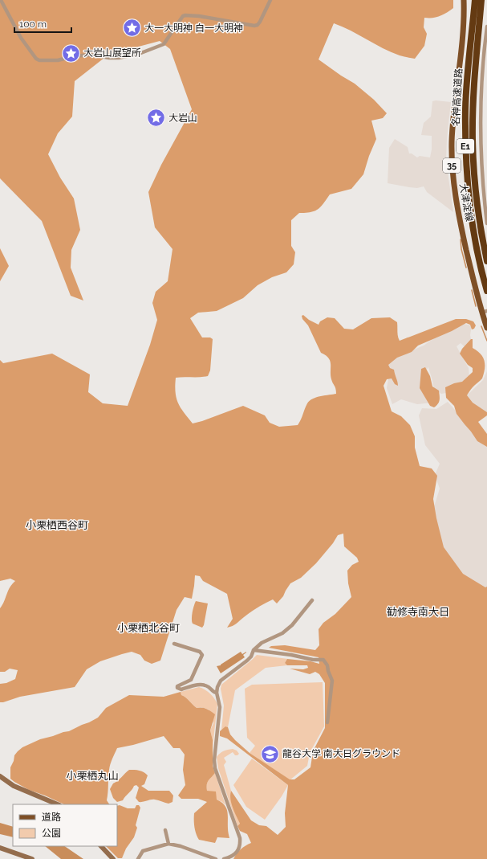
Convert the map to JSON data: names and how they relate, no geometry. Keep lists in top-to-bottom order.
{
  "streets": {
    "highway": ["名神高速道路", "E1"],
    "main road": ["35", "大津淀線"]
  },
  "districts": [
    "小栗栖西谷町",
    "勧修寺南大日",
    "小栗栖北谷町",
    "小栗栖丸山"
  ],
  "places": {
    "place": ["大一大明神 白一大明神", "大岩山展望所", "大岩山"],
    "school or university": ["龍谷大学 南大日グラウンド"]
  },
  "legend": ["道路", "公園"],
  "scale_bar": "100 m"
}
